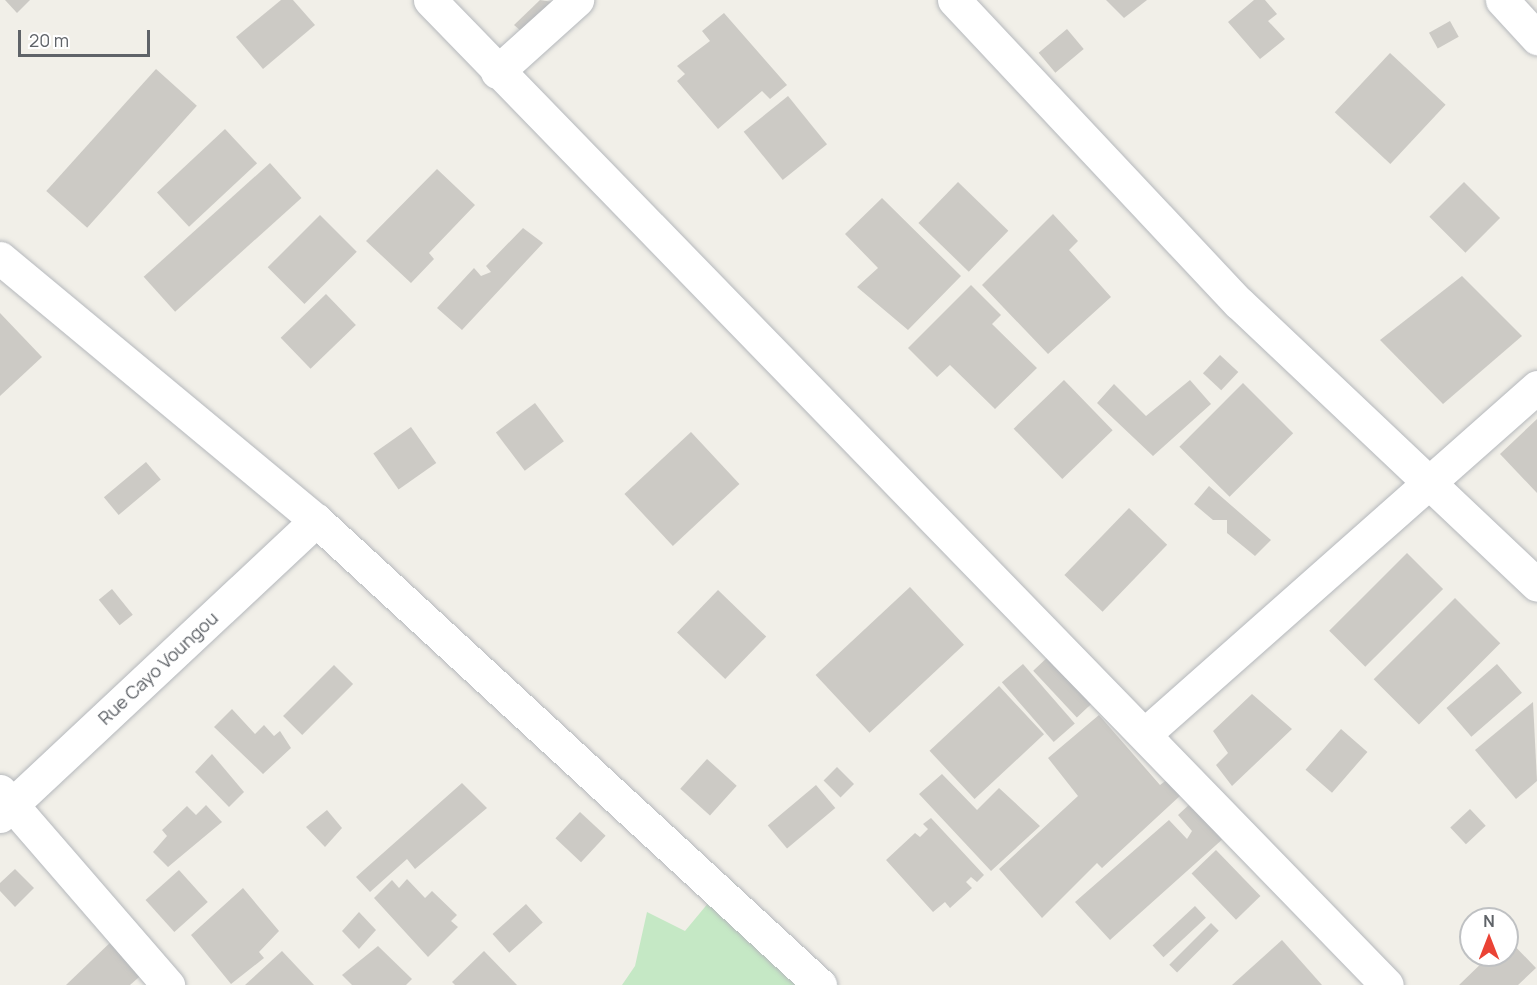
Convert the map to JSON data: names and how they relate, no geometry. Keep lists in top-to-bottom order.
{
  "streets": {
    "street": ["Rue Cayo Voungou"]
  },
  "scale_bar": "20 m",
  "north": "top"
}
